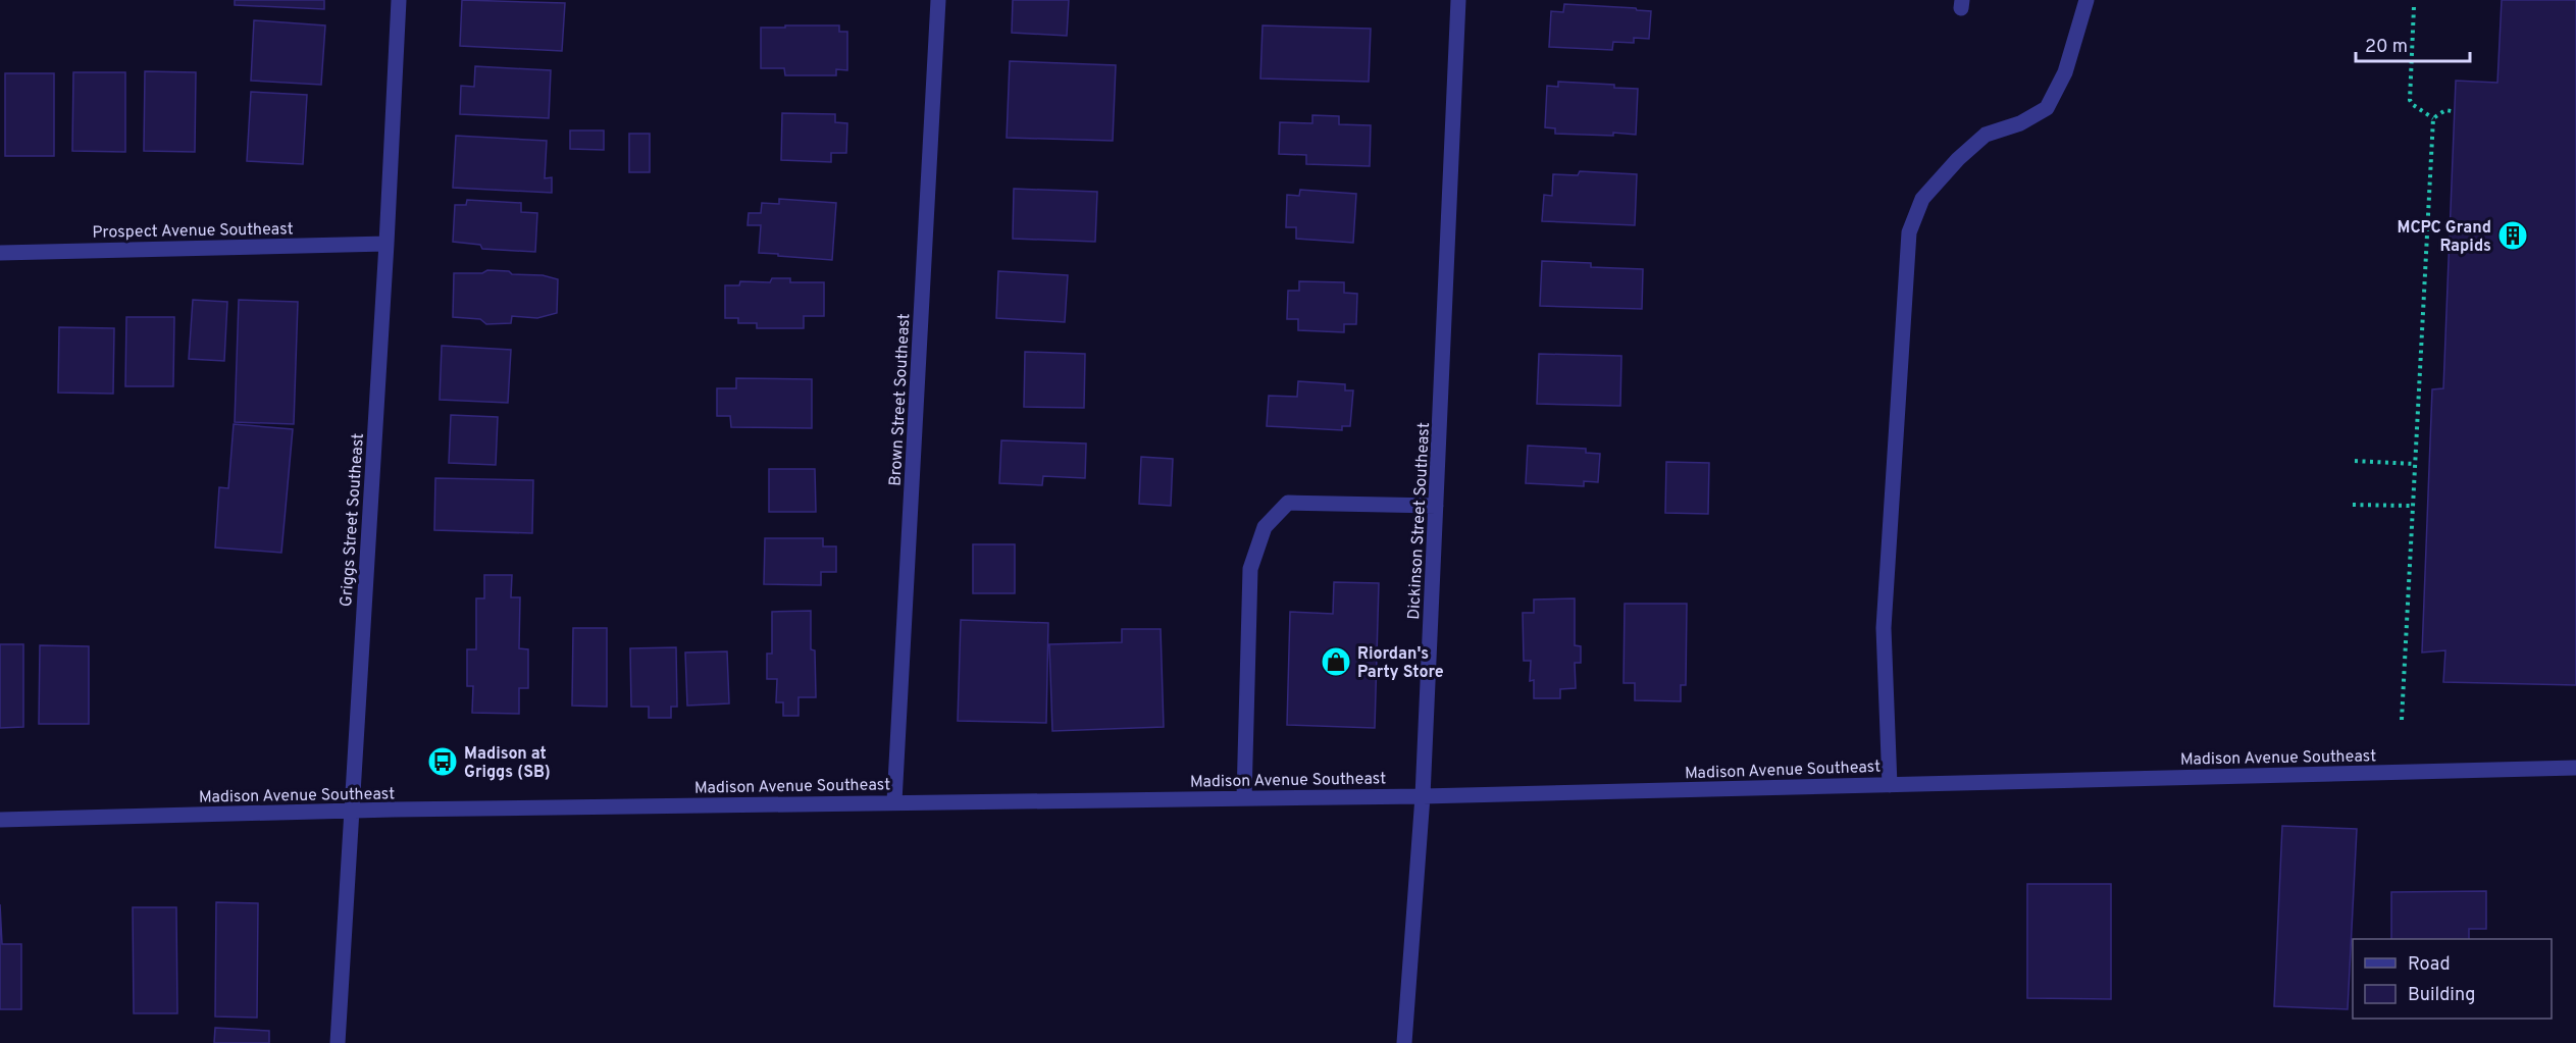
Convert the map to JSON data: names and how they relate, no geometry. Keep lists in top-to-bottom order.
{
  "streets": {
    "street": [
      "Prospect Avenue Southeast",
      "Brown Street Southeast",
      "Griggs Street Southeast",
      "Dickinson Street Southeast",
      "Madison Avenue Southeast"
    ]
  },
  "crossings": [
    ["Prospect Avenue Southeast", "Griggs Street Southeast"],
    ["Brown Street Southeast", "Madison Avenue Southeast"],
    ["Griggs Street Southeast", "Madison Avenue Southeast"],
    ["Dickinson Street Southeast", "Madison Avenue Southeast"]
  ],
  "places": {
    "building": ["MCPC Grand Rapids"],
    "shop": ["Riordan's Party Store"],
    "bus stop": ["Madison at Griggs (SB)"]
  },
  "legend": ["Road", "Building"],
  "scale_bar": "20 m"
}
